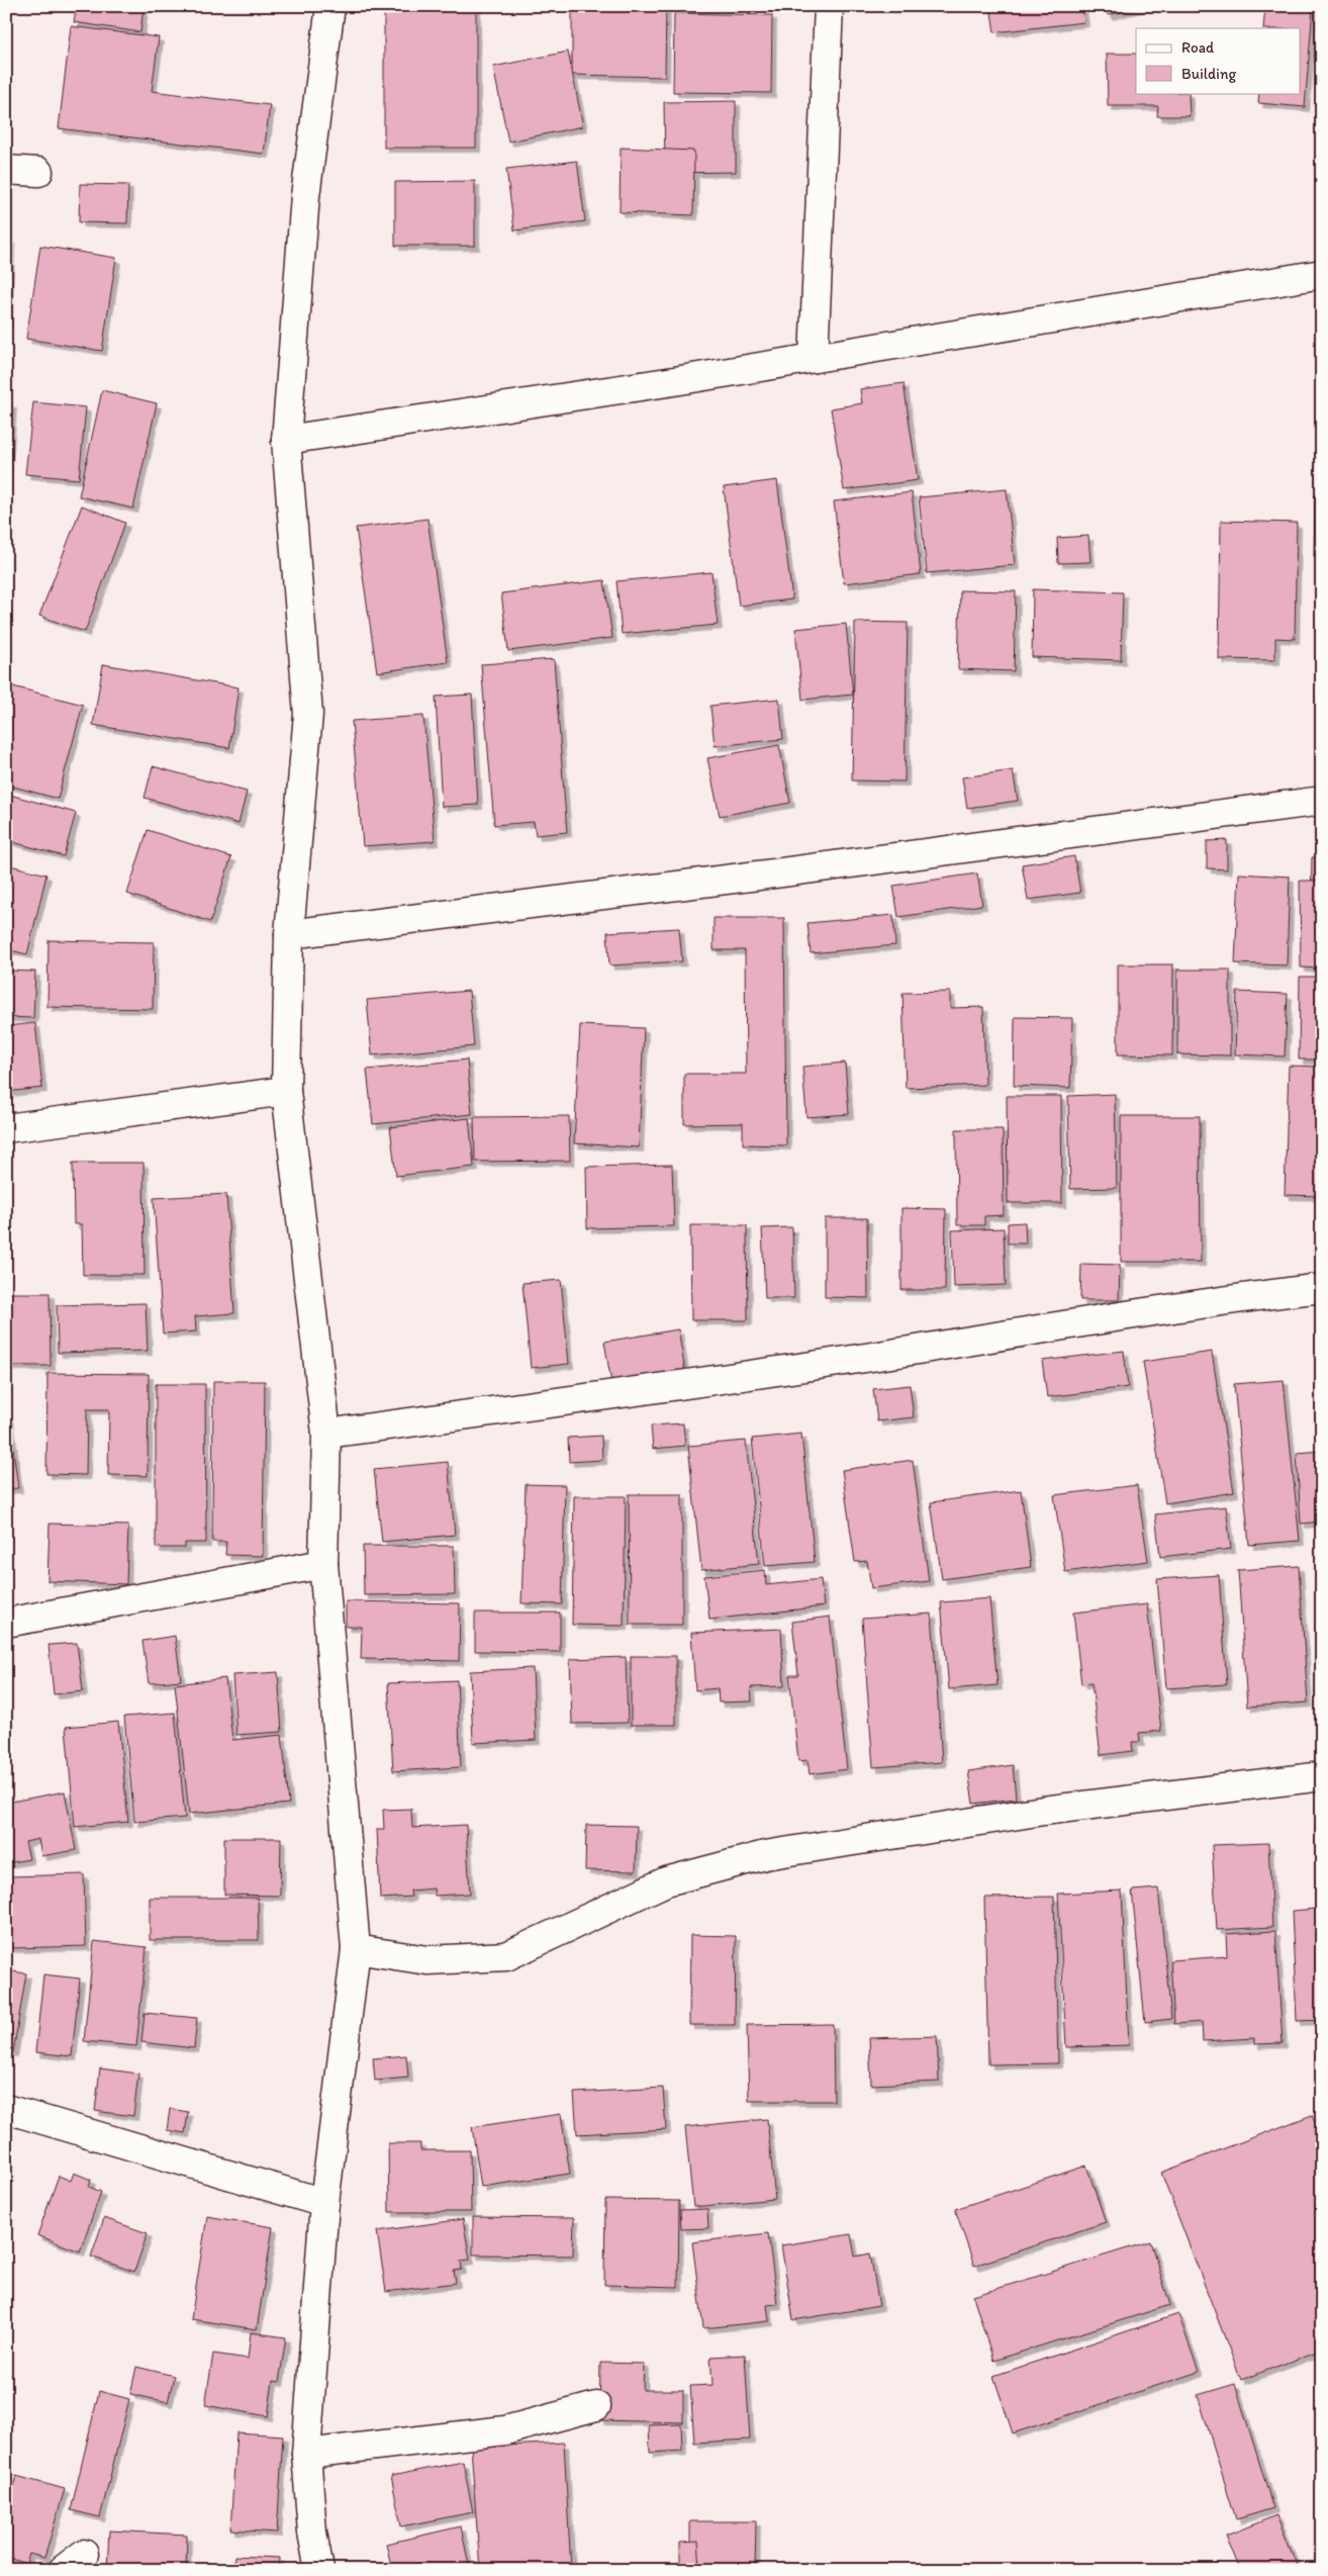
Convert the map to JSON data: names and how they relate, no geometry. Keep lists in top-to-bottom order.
{
  "legend": ["Road", "Building"]
}
